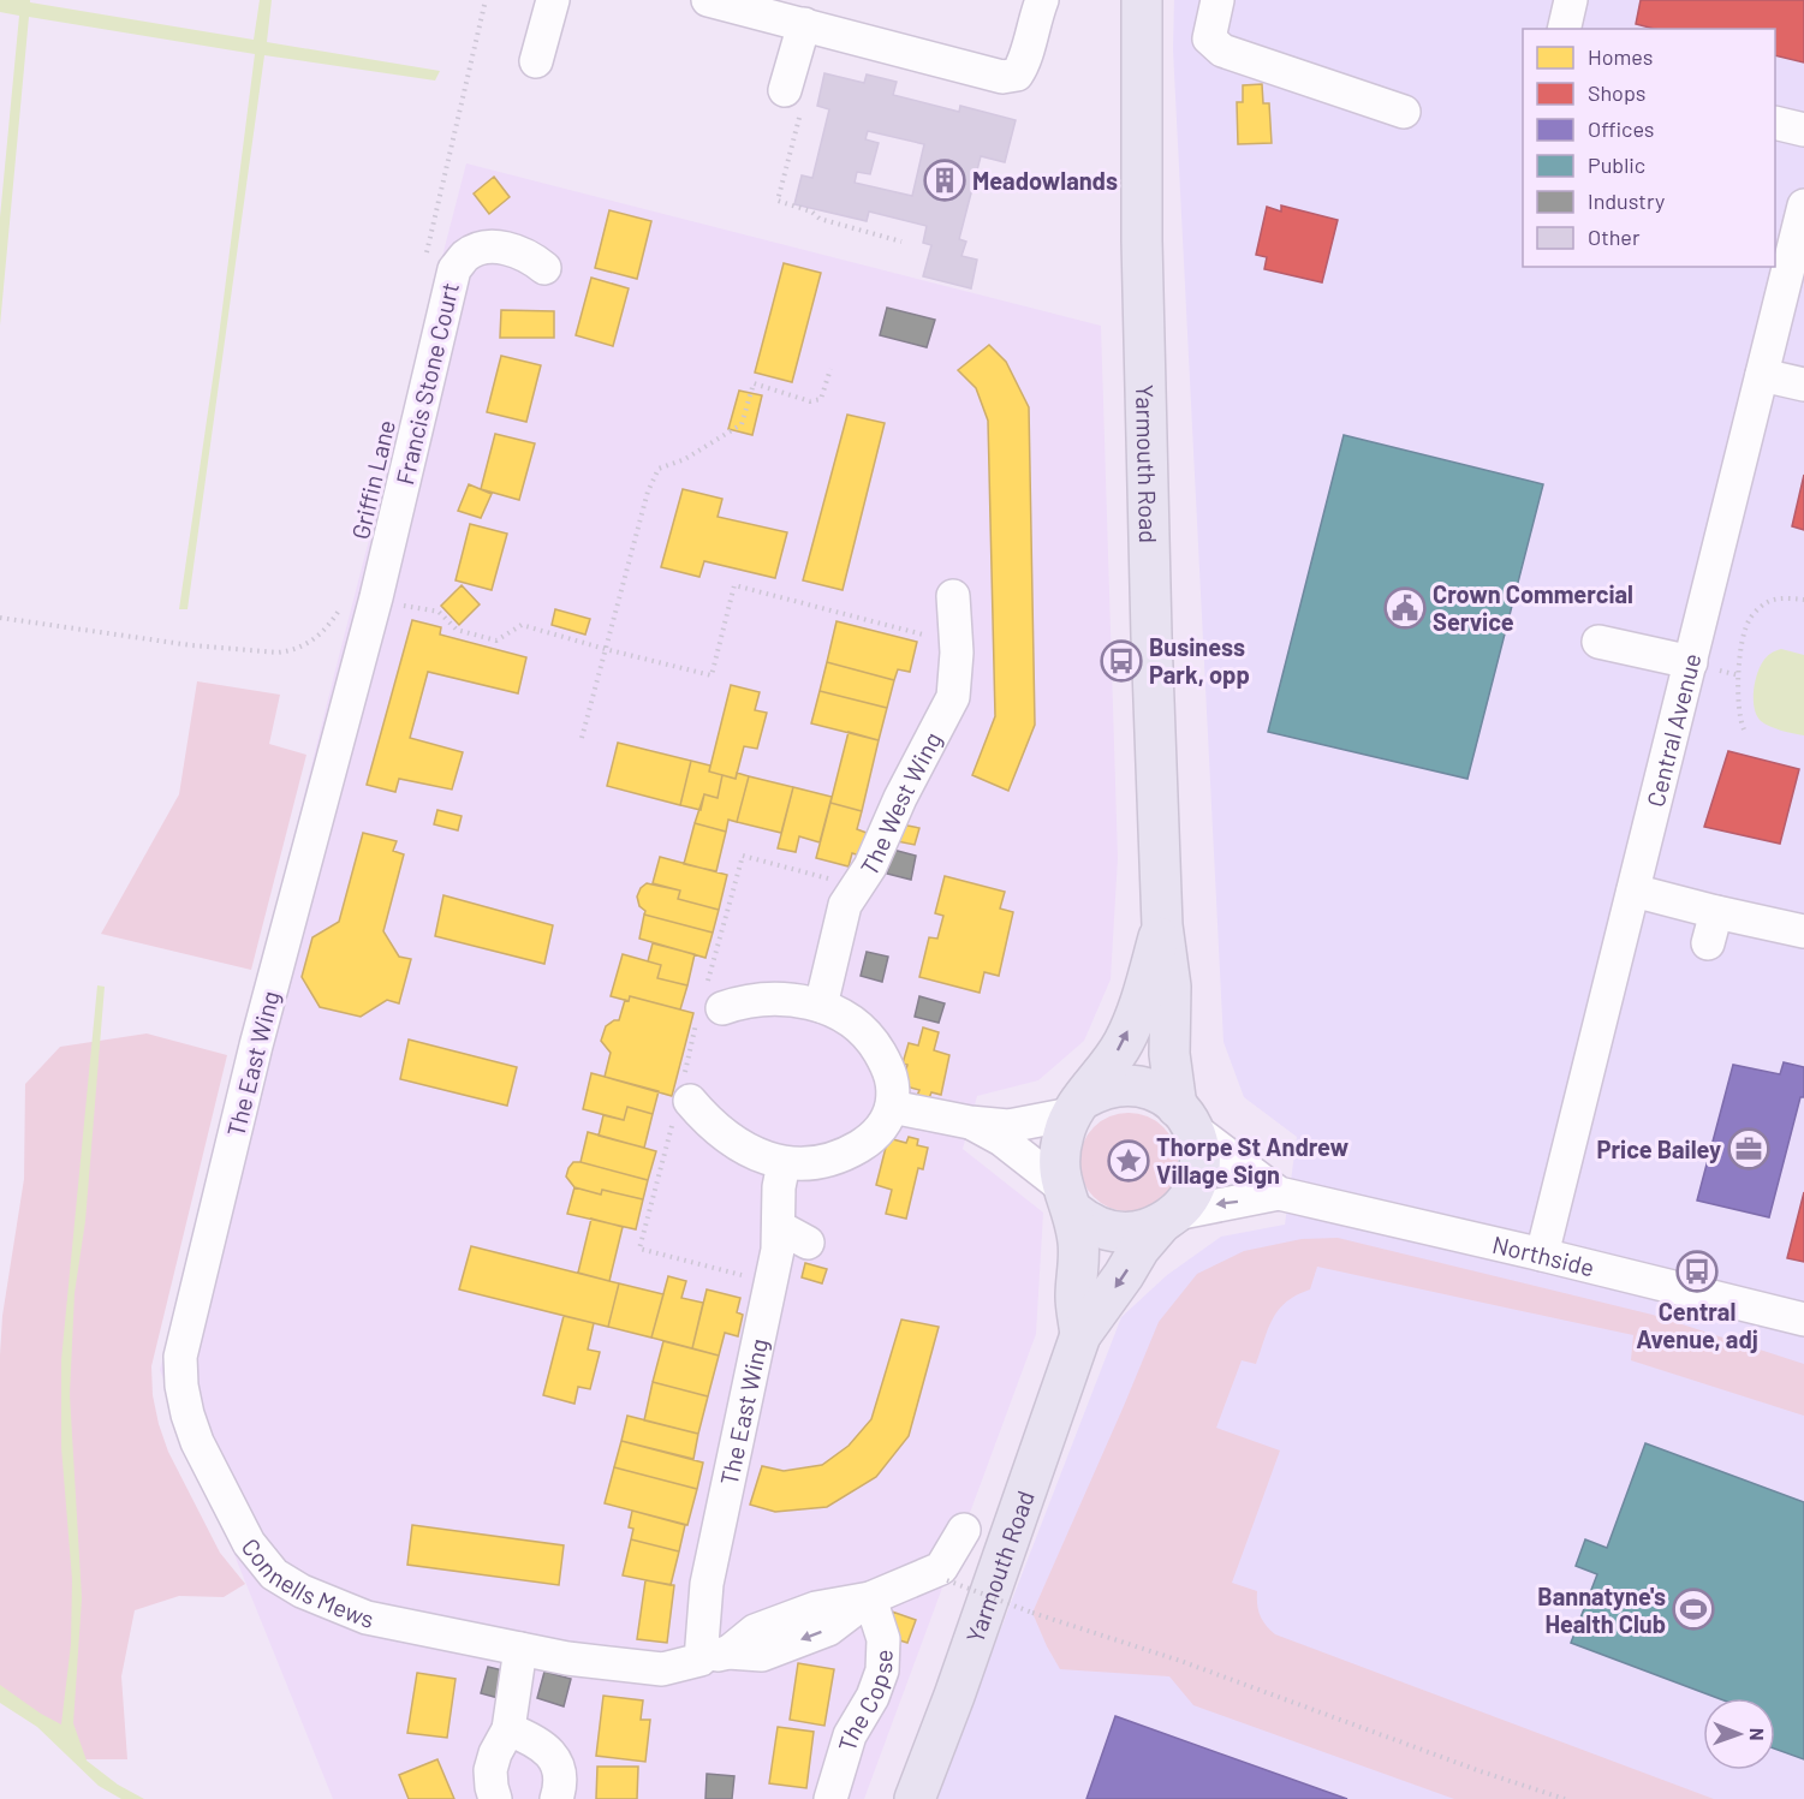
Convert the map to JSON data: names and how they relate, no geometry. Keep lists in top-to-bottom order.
{
  "streets": {
    "highway": ["Yarmouth Road"],
    "street": [
      "Francis Stone Court",
      "Central Avenue",
      "The West Wing",
      "The East Wing",
      "Northside",
      "Connells Mews",
      "The Copse"
    ]
  },
  "crossings": [
    ["Francis Stone Court", "The East Wing"],
    ["Yarmouth Road", "Northside"],
    ["Central Avenue", "Northside"],
    ["The West Wing", "The East Wing"],
    ["The East Wing", "Connells Mews"]
  ],
  "places": {
    "building": ["Meadowlands"],
    "public building": ["Crown Commercial Service"],
    "bus stop": ["Business Park, opp", "Central Avenue, adj"],
    "office": ["Price Bailey"],
    "place": ["Thorpe St Andrew Village Sign"],
    "sports": ["Bannatyne's Health Club"]
  },
  "legend": [
    "Homes",
    "Shops",
    "Offices",
    "Public",
    "Industry",
    "Other"
  ],
  "north": "right"
}
